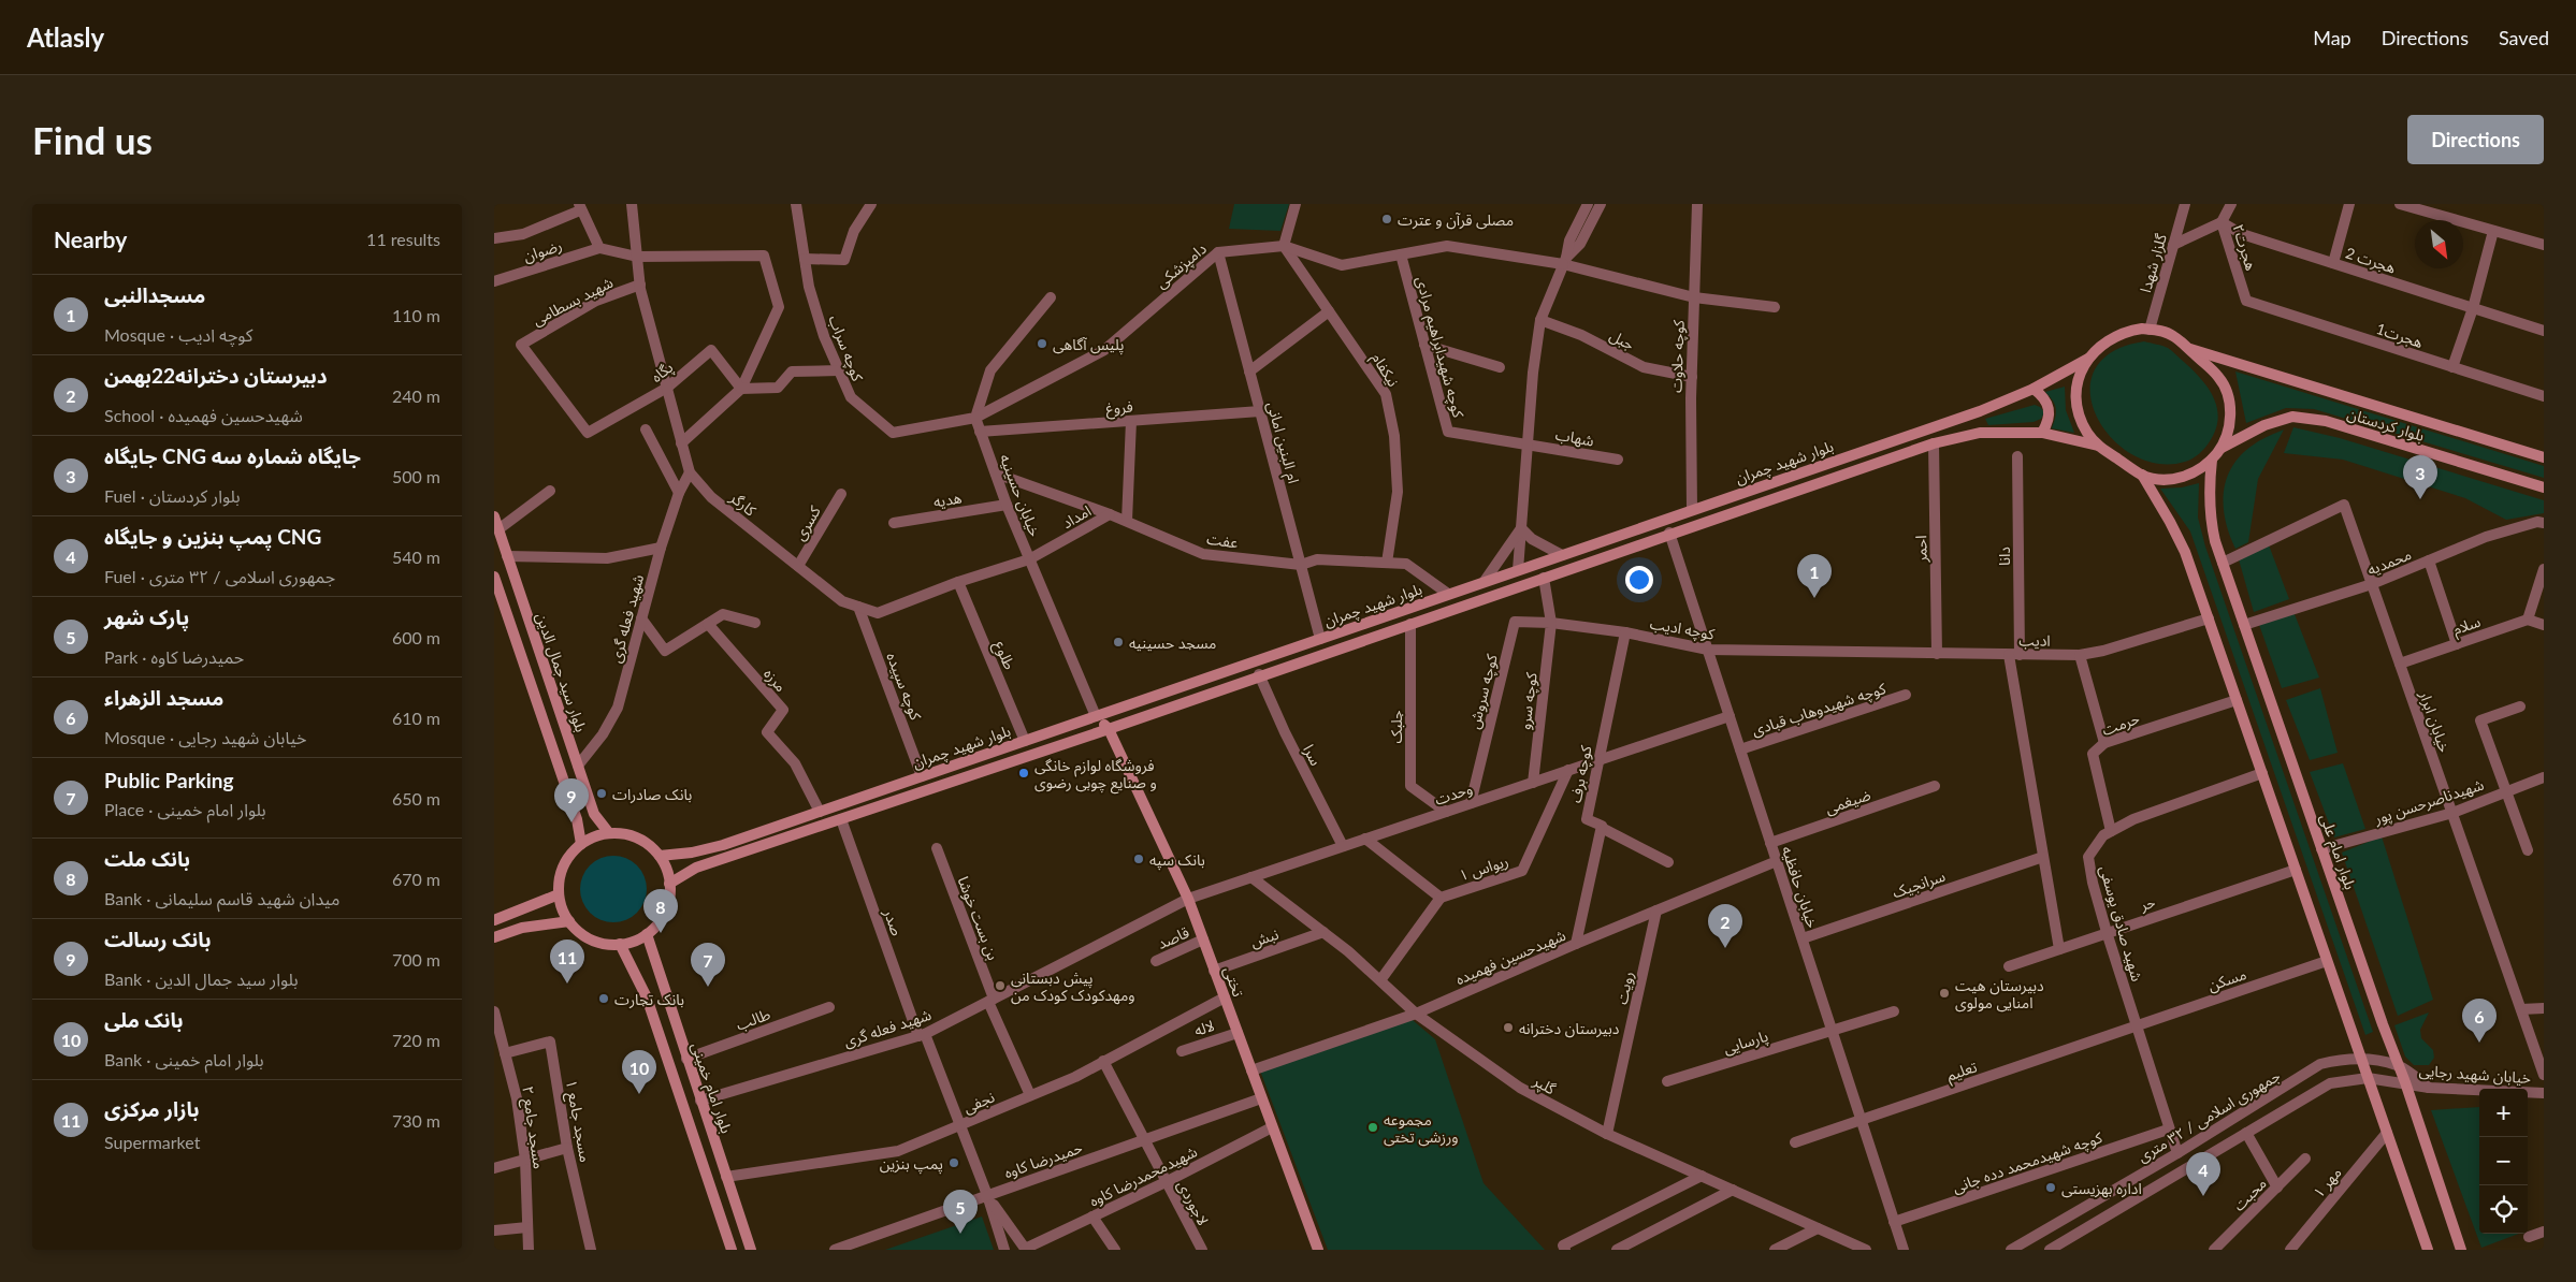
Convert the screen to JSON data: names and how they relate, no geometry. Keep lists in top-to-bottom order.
{
  "streets": {
    "main road": [
      "بلوار کردستان",
      "بلوار شهید چمران",
      "بلوار سید جمال الدین",
      "بلوار امام علی",
      "تختی",
      "بلوار امام خمینی"
    ],
    "street": [
      "هجرت۲",
      "رضوان",
      "هجرت 2",
      "گلزار شهدا",
      "دامپزشکی",
      "شهید بسطامی",
      "هجرت1",
      "جبل",
      "کوچه شهیدابراهیم مرادی",
      "کوچه سراب",
      "کوچه حلاوت",
      "نیکفام",
      "پگاه",
      "فروغ",
      "شهاب",
      "ام البنین امانی",
      "خیابان حسینیه",
      "هدیه",
      "کارگر",
      "امداد",
      "کسری",
      "عفت",
      "احمر",
      "دانا",
      "محمدیه",
      "شهید فعله گری",
      "سلام",
      "کوچه ادیب",
      "ادیب",
      "طلوع",
      "مرزه",
      "کوچه سپیده",
      "کوچه سروش",
      "کوچه سرو",
      "کوچه شهیدوهاب قبادی",
      "خیابان ابرار",
      "حرمت",
      "جلبک",
      "سرا",
      "کوچه برف",
      "وحدت",
      "ضیغمی",
      "شهیدناصرحسن پور",
      "ریواس ۱",
      "سرانجیک",
      "خیابان حافظیه",
      "حر",
      "بن بست خوشا",
      "صدر",
      "شهید صادق یوسفی",
      "قاصد",
      "نبش",
      "شهیدحسین فهمیده",
      "مسکن",
      "رویت",
      "طالب",
      "لاله",
      "پارسایی",
      "تعلیم",
      "خیابان شهید رجایی",
      "گلپر",
      "نجفی",
      "جمهوری اسلامی / ۳۲ متری",
      "مسجد جامع ۱",
      "مسجد جامع ۲",
      "حمیدرضا کاوه",
      "کوچه شهیدمحمد دده جانی",
      "شهیدمحمدرضا کاوه",
      "مهر ۱",
      "محبت",
      "لاجوردی"
    ]
  },
  "crossings": [
    ["هجرت۲", "هجرت 2"],
    ["هجرت۲", "هجرت1"],
    ["گلزار شهدا", "بلوار کردستان"],
    ["گلزار شهدا", "بلوار شهید چمران"],
    ["گلزار شهدا", "بلوار امام علی"],
    ["دامپزشکی", "کوچه شهیدابراهیم مرادی"],
    ["دامپزشکی", "کوچه سراب"],
    ["دامپزشکی", "کوچه حلاوت"],
    ["دامپزشکی", "نیکفام"],
    ["دامپزشکی", "ام البنین امانی"],
    ["دامپزشکی", "خیابان حسینیه"],
    ["شهید بسطامی", "پگاه"],
    ["شهید بسطامی", "کارگر"],
    ["جبل", "کوچه حلاوت"],
    ["کوچه شهیدابراهیم مرادی", "شهاب"],
    ["کوچه سراب", "خیابان حسینیه"],
    ["کوچه حلاوت", "بلوار شهید چمران"],
    ["نیکفام", "عفت"],
    ["پگاه", "کارگر"],
    ["فروغ", "ام البنین امانی"],
    ["فروغ", "خیابان حسینیه"],
    ["بلوار کردستان", "بلوار شهید چمران"],
    ["بلوار کردستان", "بلوار امام علی"],
    ["ام البنین امانی", "بلوار شهید چمران"],
    ["ام البنین امانی", "عفت"],
    ["بلوار شهید چمران", "خیابان حسینیه"],
    ["بلوار شهید چمران", "عفت"],
    ["بلوار شهید چمران", "احمر"],
    ["بلوار شهید چمران", "طلوع"],
    ["بلوار شهید چمران", "بلوار سید جمال الدین"],
    ["بلوار شهید چمران", "مرزه"],
    ["بلوار شهید چمران", "کوچه سپیده"],
    ["بلوار شهید چمران", "جلبک"],
    ["بلوار شهید چمران", "سرا"],
    ["بلوار شهید چمران", "بلوار امام علی"],
    ["بلوار شهید چمران", "خیابان حافظیه"],
    ["بلوار شهید چمران", "صدر"],
    ["بلوار شهید چمران", "تختی"],
    ["بلوار شهید چمران", "بلوار امام خمینی"],
    ["خیابان حسینیه", "هدیه"],
    ["خیابان حسینیه", "کارگر"],
    ["خیابان حسینیه", "امداد"],
    ["خیابان حسینیه", "عفت"],
    ["خیابان حسینیه", "تختی"],
    ["کارگر", "امداد"],
    ["کارگر", "کسری"],
    ["کارگر", "شهید فعله گری"],
    ["کارگر", "طلوع"],
    ["کارگر", "کوچه سپیده"],
    ["امداد", "عفت"],
    ["احمر", "ادیب"],
    ["دانا", "ادیب"],
    ["دانا", "سرانجیک"],
    ["دانا", "حر"],
    ["محمدیه", "خیابان ابرار"],
    ["محمدیه", "بلوار امام علی"],
    ["شهید فعله گری", "بلوار سید جمال الدین"],
    ["شهید فعله گری", "وحدت"],
    ["شهید فعله گری", "بن بست خوشا"],
    ["شهید فعله گری", "صدر"],
    ["شهید فعله گری", "تختی"],
    ["شهید فعله گری", "بلوار امام خمینی"],
    ["سلام", "خیابان ابرار"],
    ["کوچه ادیب", "ادیب"],
    ["کوچه ادیب", "کوچه سروش"],
    ["کوچه ادیب", "کوچه سرو"],
    ["کوچه ادیب", "کوچه برف"],
    ["کوچه ادیب", "خیابان حافظیه"],
    ["بلوار سید جمال الدین", "بلوار امام خمینی"],
    ["کوچه سروش", "کوچه سرو"],
    ["کوچه سروش", "وحدت"],
    ["کوچه سرو", "وحدت"],
    ["کوچه شهیدوهاب قبادی", "خیابان حافظیه"],
    ["خیابان ابرار", "شهیدناصرحسن پور"],
    ["خیابان ابرار", "بلوار امام علی"],
    ["حرمت", "شهید صادق یوسفی"],
    ["جلبک", "وحدت"],
    ["سرا", "وحدت"],
    ["کوچه برف", "وحدت"],
    ["وحدت", "ریواس ۱"],
    ["وحدت", "خیابان حافظیه"],
    ["وحدت", "تختی"],
    ["وحدت", "گلپر"],
    ["ضیغمی", "خیابان حافظیه"],
    ["شهیدناصرحسن پور", "بلوار امام علی"],
    ["بلوار امام علی", "خیابان شهید رجایی"],
    ["بلوار امام علی", "جمهوری اسلامی / ۳۲ متری"],
    ["سرانجیک", "خیابان حافظیه"],
    ["خیابان حافظیه", "شهیدحسین فهمیده"],
    ["خیابان حافظیه", "پارسایی"],
    ["خیابان حافظیه", "تعلیم"],
    ["خیابان حافظیه", "کوچه شهیدمحمد دده جانی"],
    ["حر", "شهید صادق یوسفی"],
    ["بن بست خوشا", "نجفی"],
    ["صدر", "نجفی"],
    ["صدر", "حمیدرضا کاوه"],
    ["شهید صادق یوسفی", "مسکن"],
    ["شهید صادق یوسفی", "تعلیم"],
    ["شهید صادق یوسفی", "جمهوری اسلامی / ۳۲ متری"],
    ["شهید صادق یوسفی", "کوچه شهیدمحمد دده جانی"],
    ["قاصد", "تختی"],
    ["نبش", "تختی"],
    ["نبش", "گلپر"],
    ["شهیدحسین فهمیده", "تختی"],
    ["شهیدحسین فهمیده", "رویت"],
    ["شهیدحسین فهمیده", "گلپر"],
    ["مسکن", "تعلیم"],
    ["تختی", "لاله"],
    ["تختی", "نجفی"],
    ["تختی", "حمیدرضا کاوه"],
    ["تختی", "شهیدمحمدرضا کاوه"],
    ["رویت", "گلپر"],
    ["طالب", "بلوار امام خمینی"],
    ["خیابان شهید رجایی", "جمهوری اسلامی / ۳۲ متری"],
    ["بلوار امام خمینی", "نجفی"],
    ["نجفی", "لاجوردی"],
    ["مسجد جامع ۱", "مسجد جامع ۲"],
    ["حمیدرضا کاوه", "لاجوردی"],
    ["شهیدمحمدرضا کاوه", "لاجوردی"]
  ],
  "places": [
    "مصلی قرآن و عترت",
    "پلیس آگاهی",
    "مسجد حسینیه",
    "فروشگاه لوازم خانگی و صنایع چوبی رضوی",
    "بانک صادرات",
    "بانک سپه",
    "پیش دبستانی ومهدکودک کودک من",
    "دبیرستان هیت امنایی مولوی",
    "بانک تجارت",
    "دبیرستان دخترانه",
    "مجموعه ورزشی تختی",
    "پمپ بنزین",
    "اداره بهزیستی"
  ],
  "north": "bottom right",
  "page": {
    "header": "Atlasly",
    "nav": ["Map", "Directions", "Saved"],
    "buttons": "Directions",
    "title": "Find us",
    "heading": ["Nearby", "11 results"],
    "list": [
      {
        "mark": "1",
        "name": "مسجدالنبی",
        "note": "Mosque · کوچه ادیب",
        "value": "110 m"
      },
      {
        "mark": "2",
        "name": "دبیرستان دخترانه22بهمن",
        "note": "School · شهیدحسین فهمیده",
        "value": "240 m"
      },
      {
        "mark": "3",
        "name": "جایگاه CNG جایگاه شماره سه",
        "note": "Fuel · بلوار کردستان",
        "value": "500 m"
      },
      {
        "mark": "4",
        "name": "پمپ بنزین و جایگاه CNG",
        "note": "Fuel · جمهوری اسلامی / ۳۲ متری",
        "value": "540 m"
      },
      {
        "mark": "5",
        "name": "پارک شهر",
        "note": "Park · حمیدرضا کاوه",
        "value": "600 m"
      },
      {
        "mark": "6",
        "name": "مسجد الزهراء",
        "note": "Mosque · خیابان شهید رجایی",
        "value": "610 m"
      },
      {
        "mark": "7",
        "name": "Public Parking",
        "note": "Place · بلوار امام خمینی",
        "value": "650 m"
      },
      {
        "mark": "8",
        "name": "بانک ملت",
        "note": "Bank · میدان شهید قاسم سلیمانی",
        "value": "670 m"
      },
      {
        "mark": "9",
        "name": "بانک رسالت",
        "note": "Bank · بلوار سید جمال الدین",
        "value": "700 m"
      },
      {
        "mark": "10",
        "name": "بانک ملی",
        "note": "Bank · بلوار امام خمینی",
        "value": "720 m"
      },
      {
        "mark": "11",
        "name": "بازار مرکزی",
        "note": "Supermarket",
        "value": "730 m"
      }
    ],
    "pins": [
      "3",
      "1",
      "9",
      "8",
      "2",
      "11",
      "7",
      "6",
      "10",
      "4",
      "5"
    ],
    "map_buttons": ["+", "−"]
  }
}
